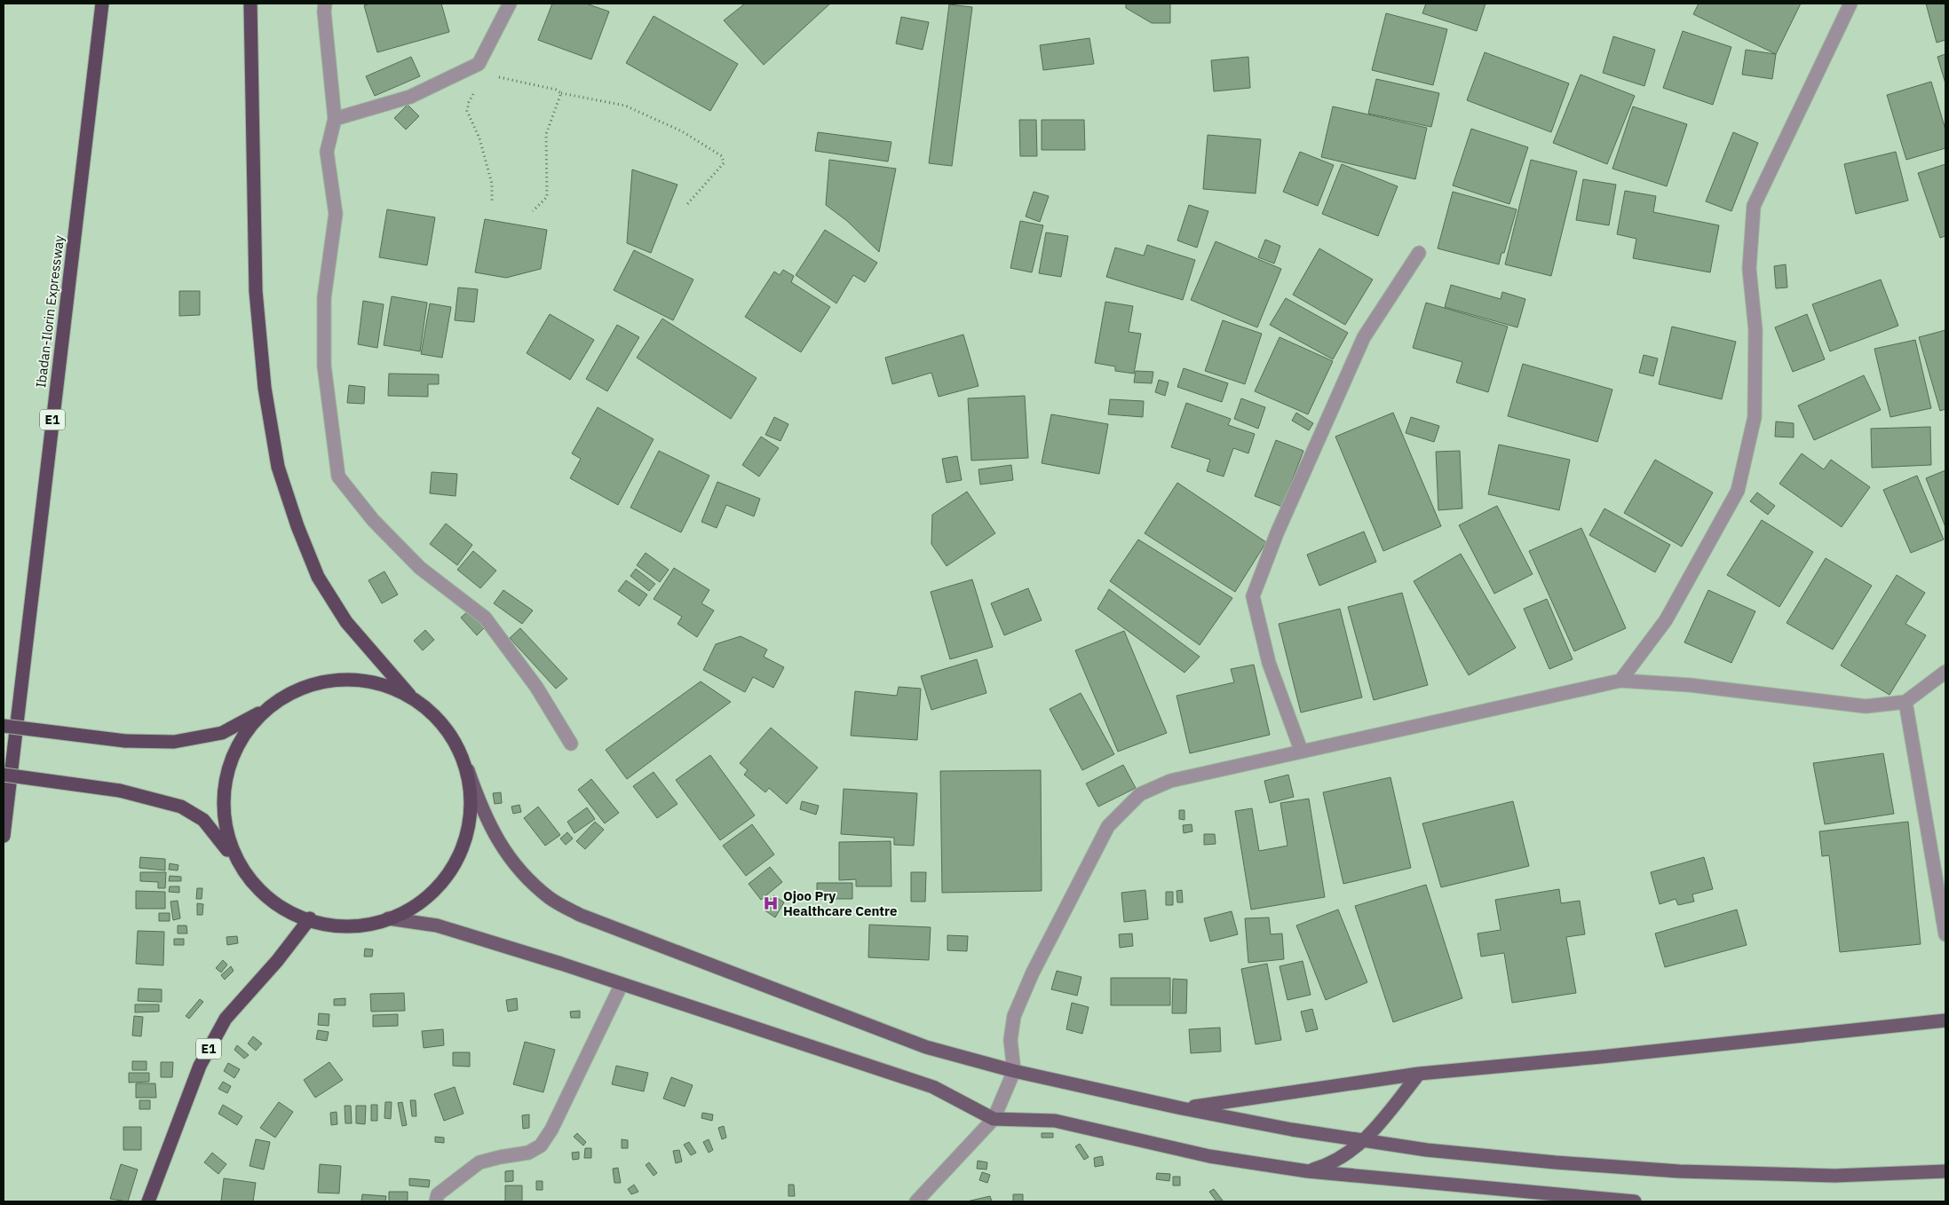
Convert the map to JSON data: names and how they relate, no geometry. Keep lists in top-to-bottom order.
{
  "streets": {
    "highway": ["Ibadan-Ilorin Expressway", "E1"]
  },
  "places": {
    "hospital": ["Ojoo Pry Healthcare Centre"]
  }
}
